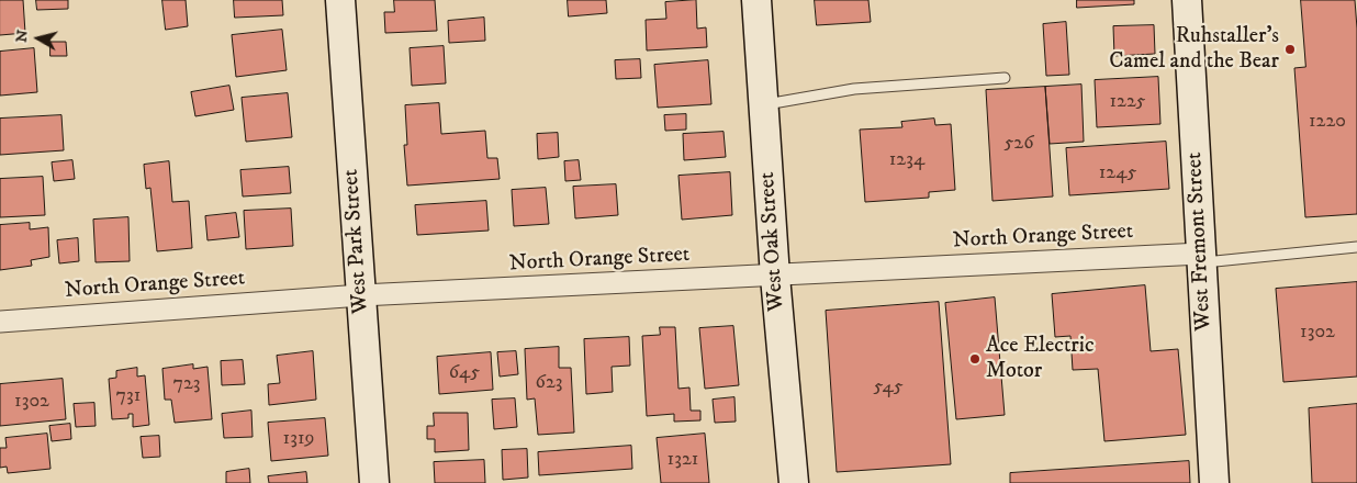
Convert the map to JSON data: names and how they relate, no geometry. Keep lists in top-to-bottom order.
{
  "streets": {
    "street": [
      "North Orange Street",
      "West Park Street",
      "West Oak Street",
      "West Fremont Street"
    ]
  },
  "crossings": [
    ["North Orange Street", "West Park Street"],
    ["North Orange Street", "West Oak Street"],
    ["North Orange Street", "West Fremont Street"]
  ],
  "places": ["Ruhstaller's Camel and the Bear", "Ace Electric Motor"],
  "house_numbers": [
    "1225",
    "1220",
    "526",
    "1234",
    "1245",
    "1302",
    "645",
    "623",
    "723",
    "545",
    "731",
    "1302",
    "1319",
    "1321"
  ],
  "north": "left"
}
